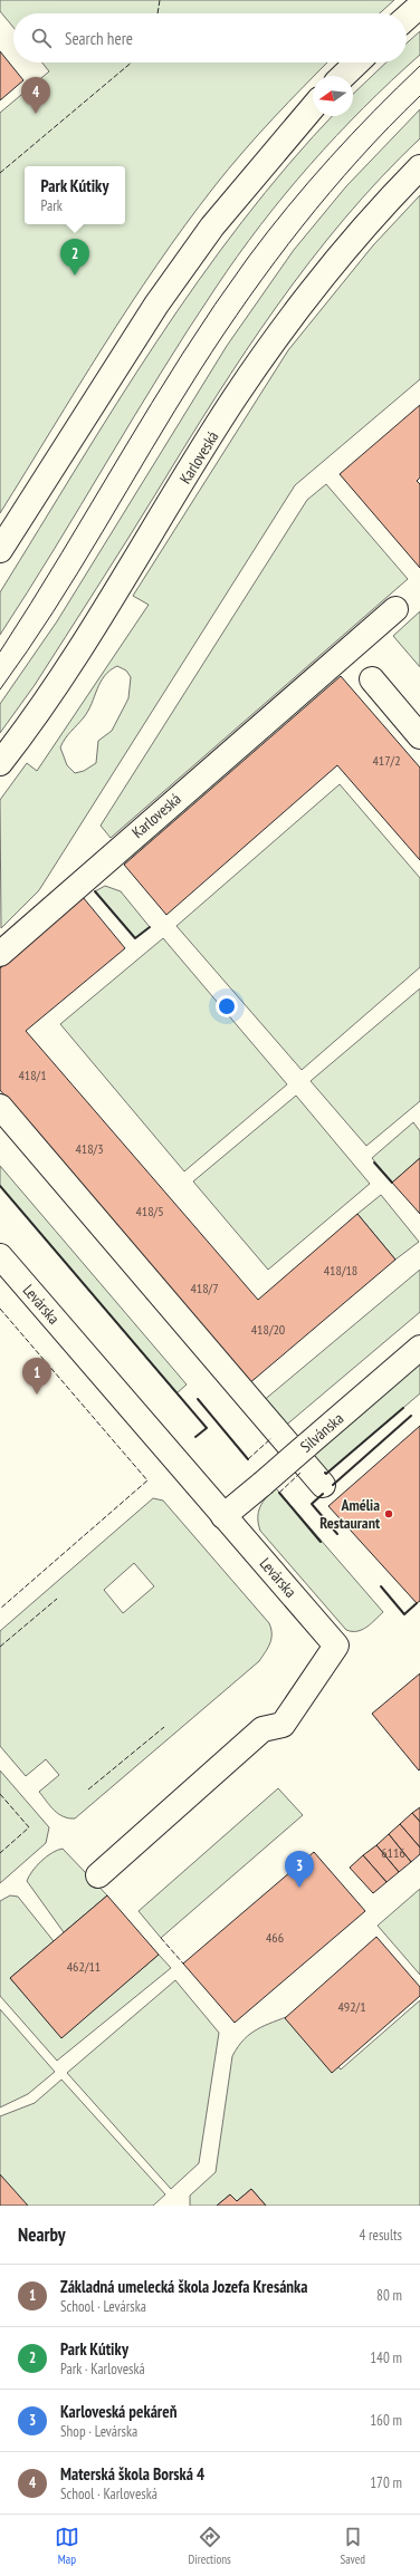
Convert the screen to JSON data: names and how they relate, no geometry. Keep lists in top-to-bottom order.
{
  "streets": {
    "street": ["Karloveská", "Levárska", "Silvánska"]
  },
  "crossings": [
    ["Levárska", "Silvánska"]
  ],
  "places": ["Amélia Restaurant"],
  "house_numbers": [
    "417/2",
    "418/1",
    "418/3",
    "418/5",
    "418/18",
    "418/7",
    "418/20",
    "6116",
    "466",
    "462/11",
    "492/1"
  ],
  "north": "left",
  "page": {
    "search": "Search here",
    "pins": [
      "4",
      "2",
      "1",
      "3"
    ],
    "popup": ["Park Kútiky", "Park"],
    "heading": ["Nearby", "4 results"],
    "list": [
      {
        "mark": "1",
        "name": "Základná umelecká škola Jozefa Kresánka",
        "note": "School · Levárska",
        "value": "80 m"
      },
      {
        "mark": "2",
        "name": "Park Kútiky",
        "note": "Park · Karloveská",
        "value": "140 m"
      },
      {
        "mark": "3",
        "name": "Karloveská pekáreň",
        "note": "Shop · Levárska",
        "value": "160 m"
      },
      {
        "mark": "4",
        "name": "Materská škola Borská 4",
        "note": "School · Karloveská",
        "value": "170 m"
      }
    ],
    "nav": ["Map", "Directions", "Saved"]
  }
}
